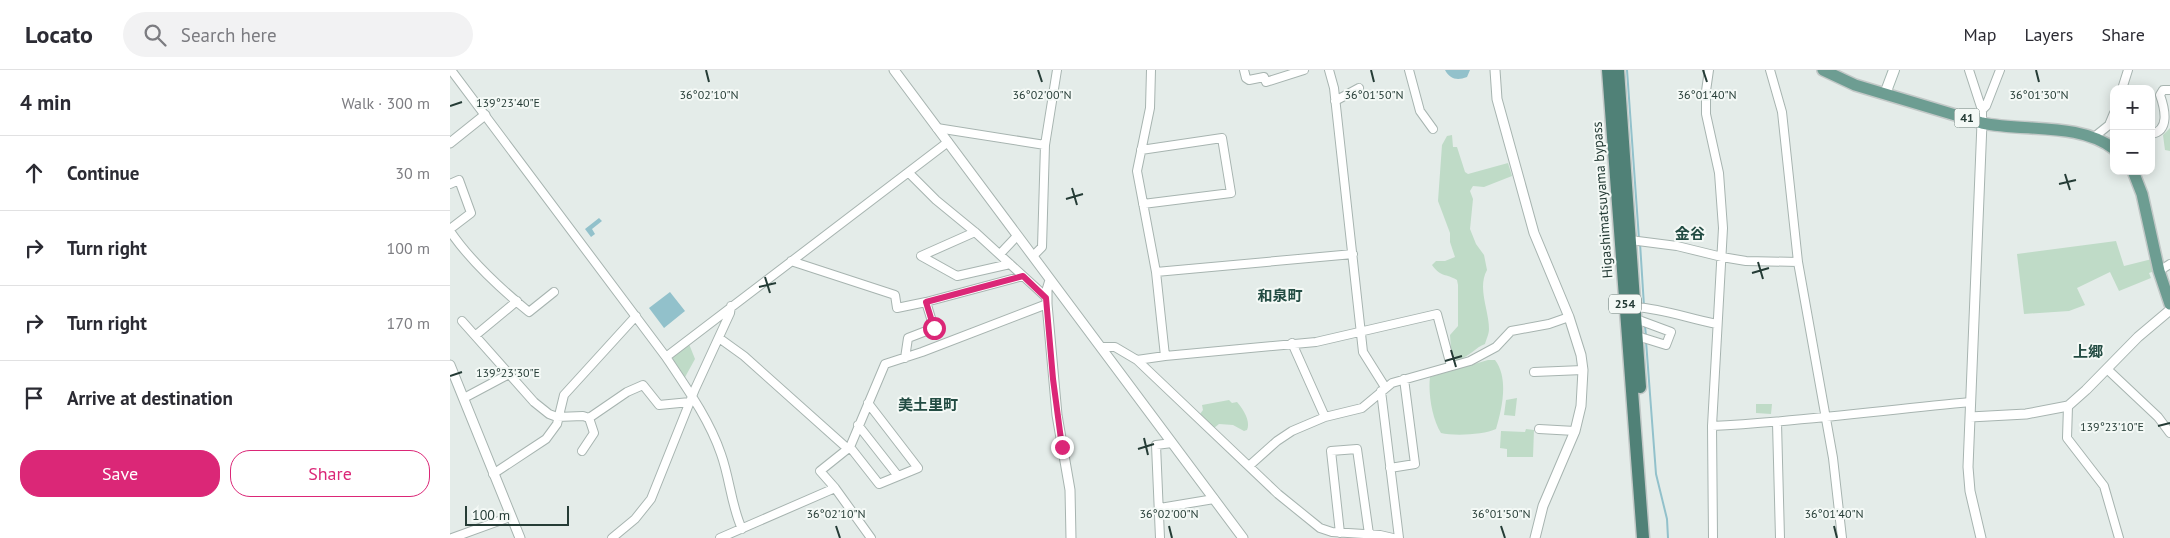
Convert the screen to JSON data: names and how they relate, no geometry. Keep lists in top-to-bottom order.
{
  "streets": {
    "highway": ["Higashimatsuyama bypass", "254"],
    "main road": ["41"]
  },
  "districts": [
    "金谷",
    "和泉町",
    "上郷",
    "美土里町"
  ],
  "scale_bar": "100 m",
  "page": {
    "header": "Locato",
    "search": "Search here",
    "nav": ["Map", "Layers", "Share"],
    "heading": ["4 min", "Walk · 300 m"],
    "map_buttons": ["+", "−"],
    "list": [
      ["Continue", "30 m"],
      ["Turn right", "100 m"],
      ["Turn right", "170 m"],
      "Arrive at destination"
    ],
    "buttons": ["Save", "Share"],
    "scale": "100 m"
  },
  "coordinates": [
    "36°02'10\"N",
    "36°02'00\"N",
    "36°01'50\"N",
    "36°01'40\"N",
    "36°01'30\"N",
    "139°23'40\"E",
    "139°23'30\"E",
    "139°23'10\"E"
  ]
}
